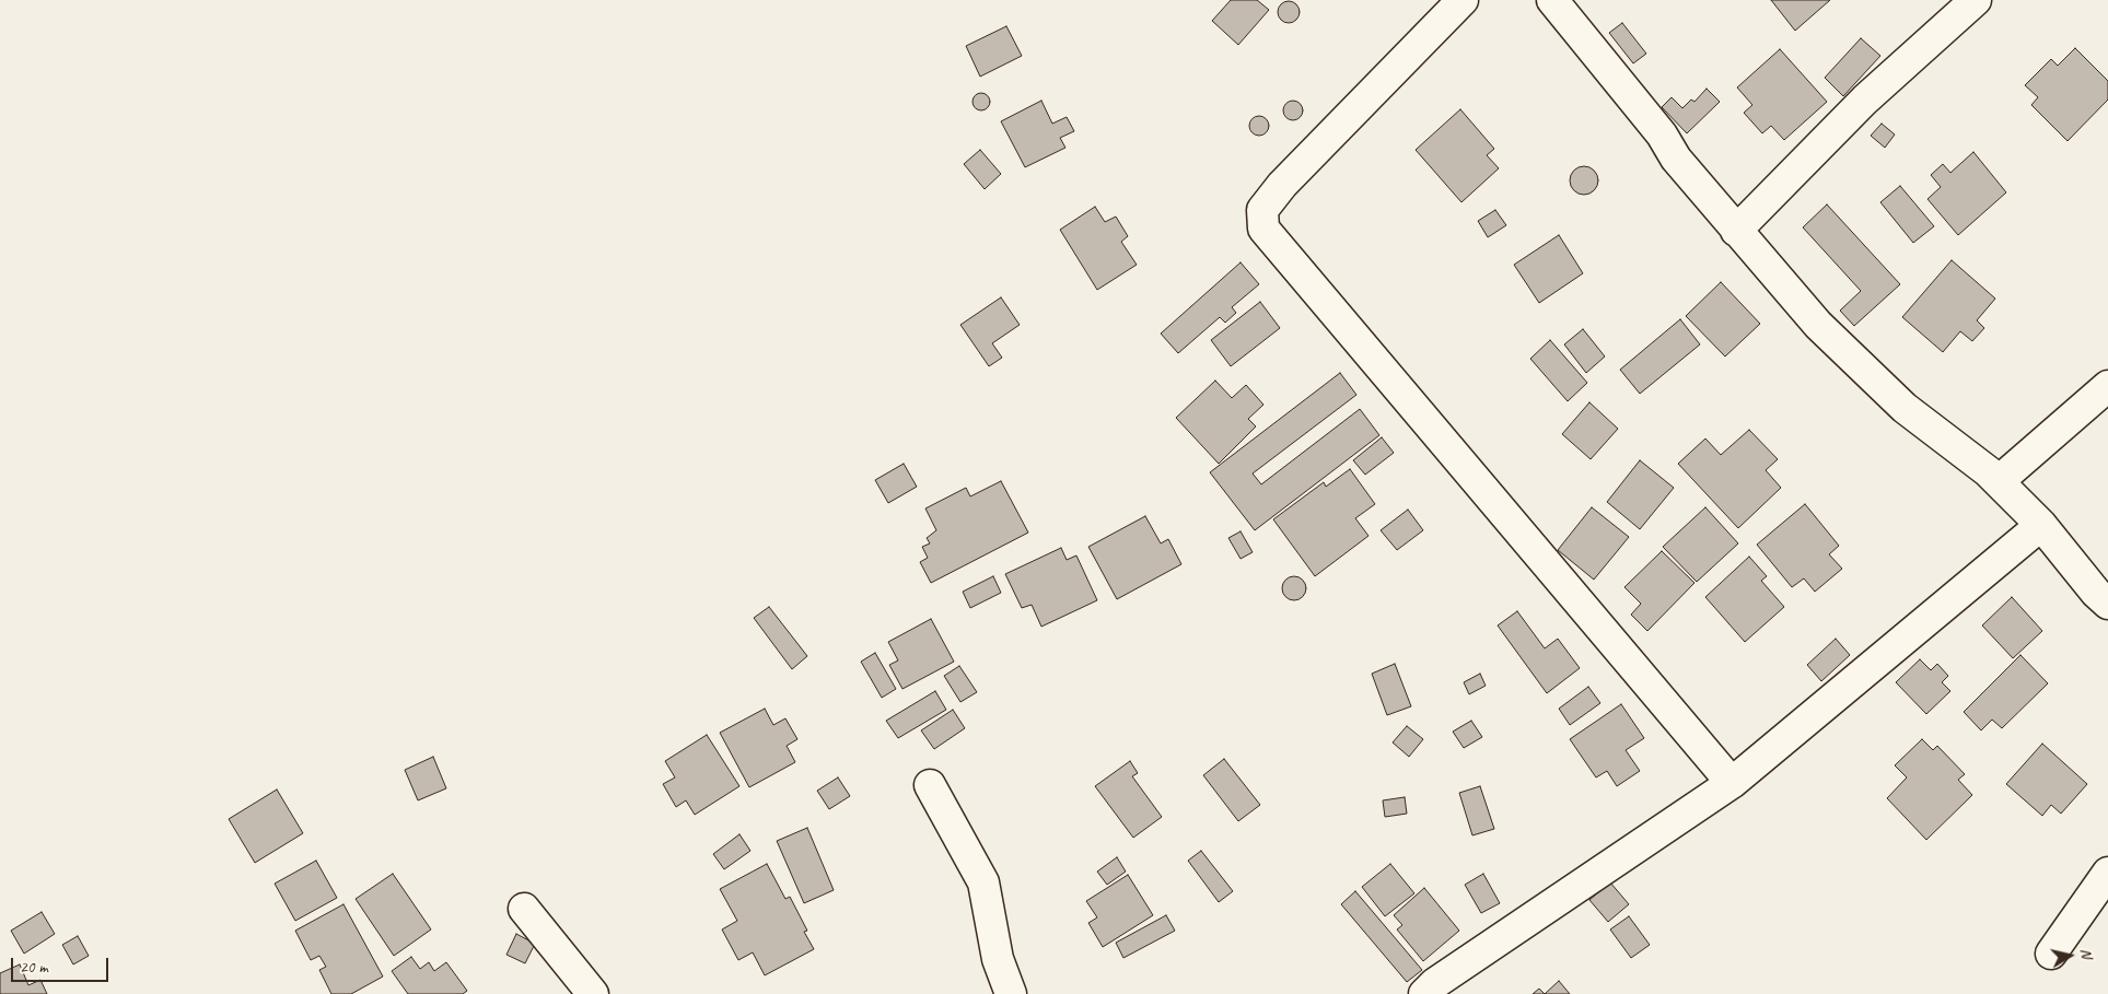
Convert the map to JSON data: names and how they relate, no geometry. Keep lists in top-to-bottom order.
{
  "scale_bar": "20 m",
  "north": "right"
}
